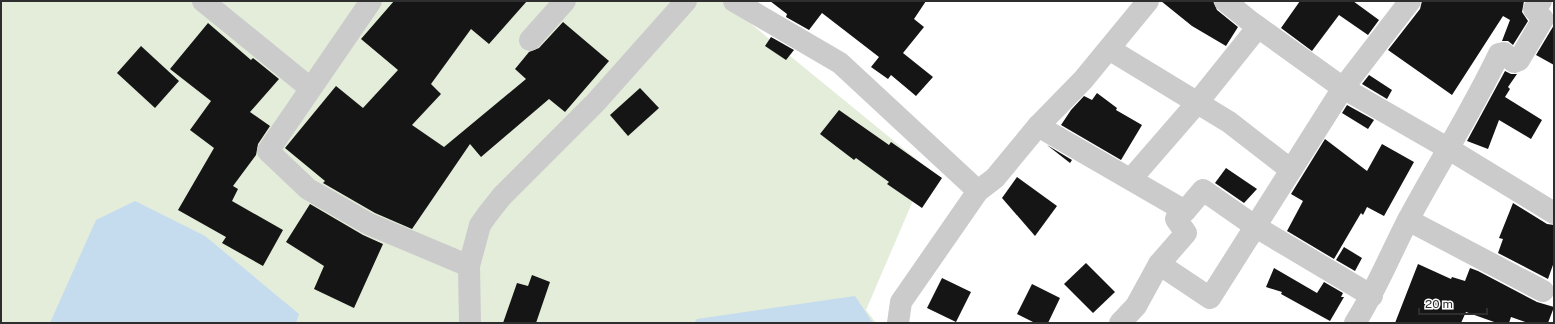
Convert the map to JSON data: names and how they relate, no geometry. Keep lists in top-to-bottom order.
{
  "scale_bar": "20 m"
}
